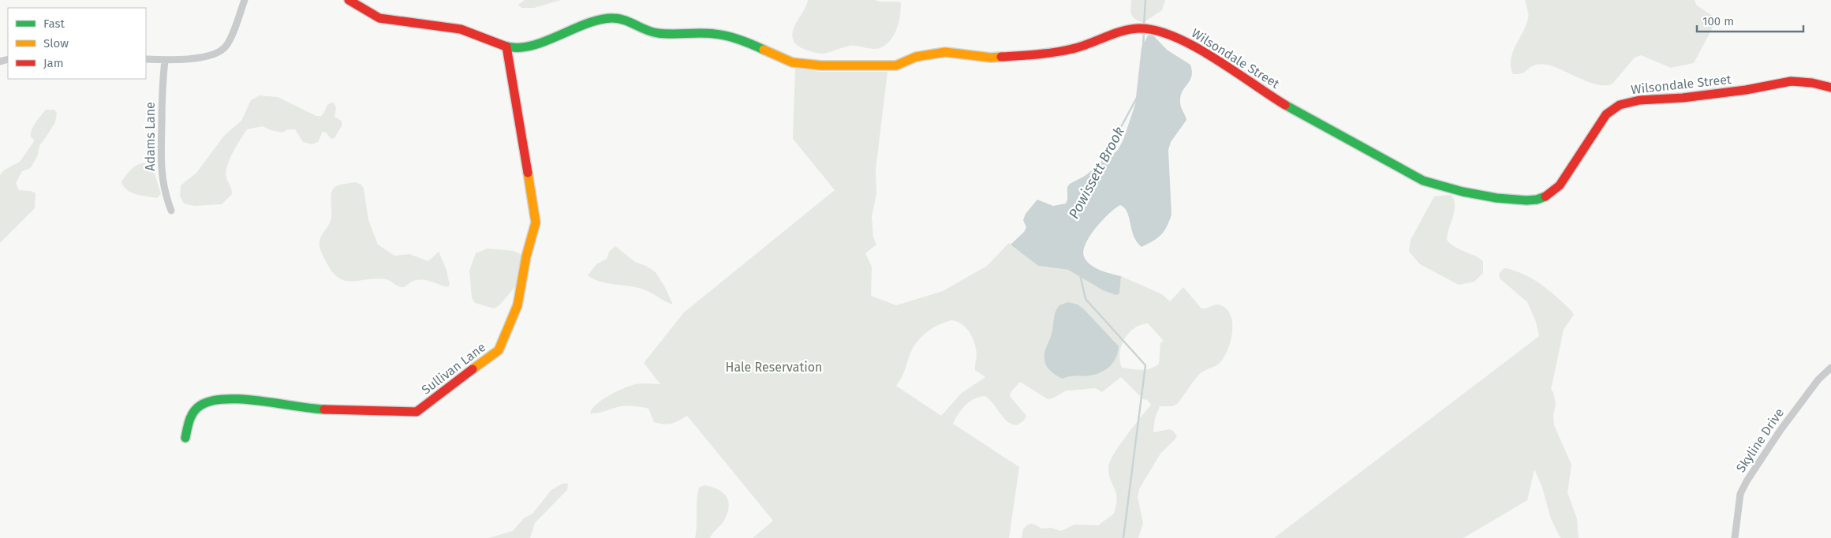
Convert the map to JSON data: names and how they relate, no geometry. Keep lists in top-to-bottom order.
{
  "streets": {
    "street": [
      "Wilsondale Street",
      "Adams Lane",
      "Sullivan Lane",
      "Skyline Drive"
    ]
  },
  "crossings": [
    ["Wilsondale Street", "Sullivan Lane"]
  ],
  "water": ["Powissett Brook"],
  "parks": ["Hale Reservation"],
  "legend": ["Fast", "Slow", "Jam"],
  "scale_bar": "100 m"
}
